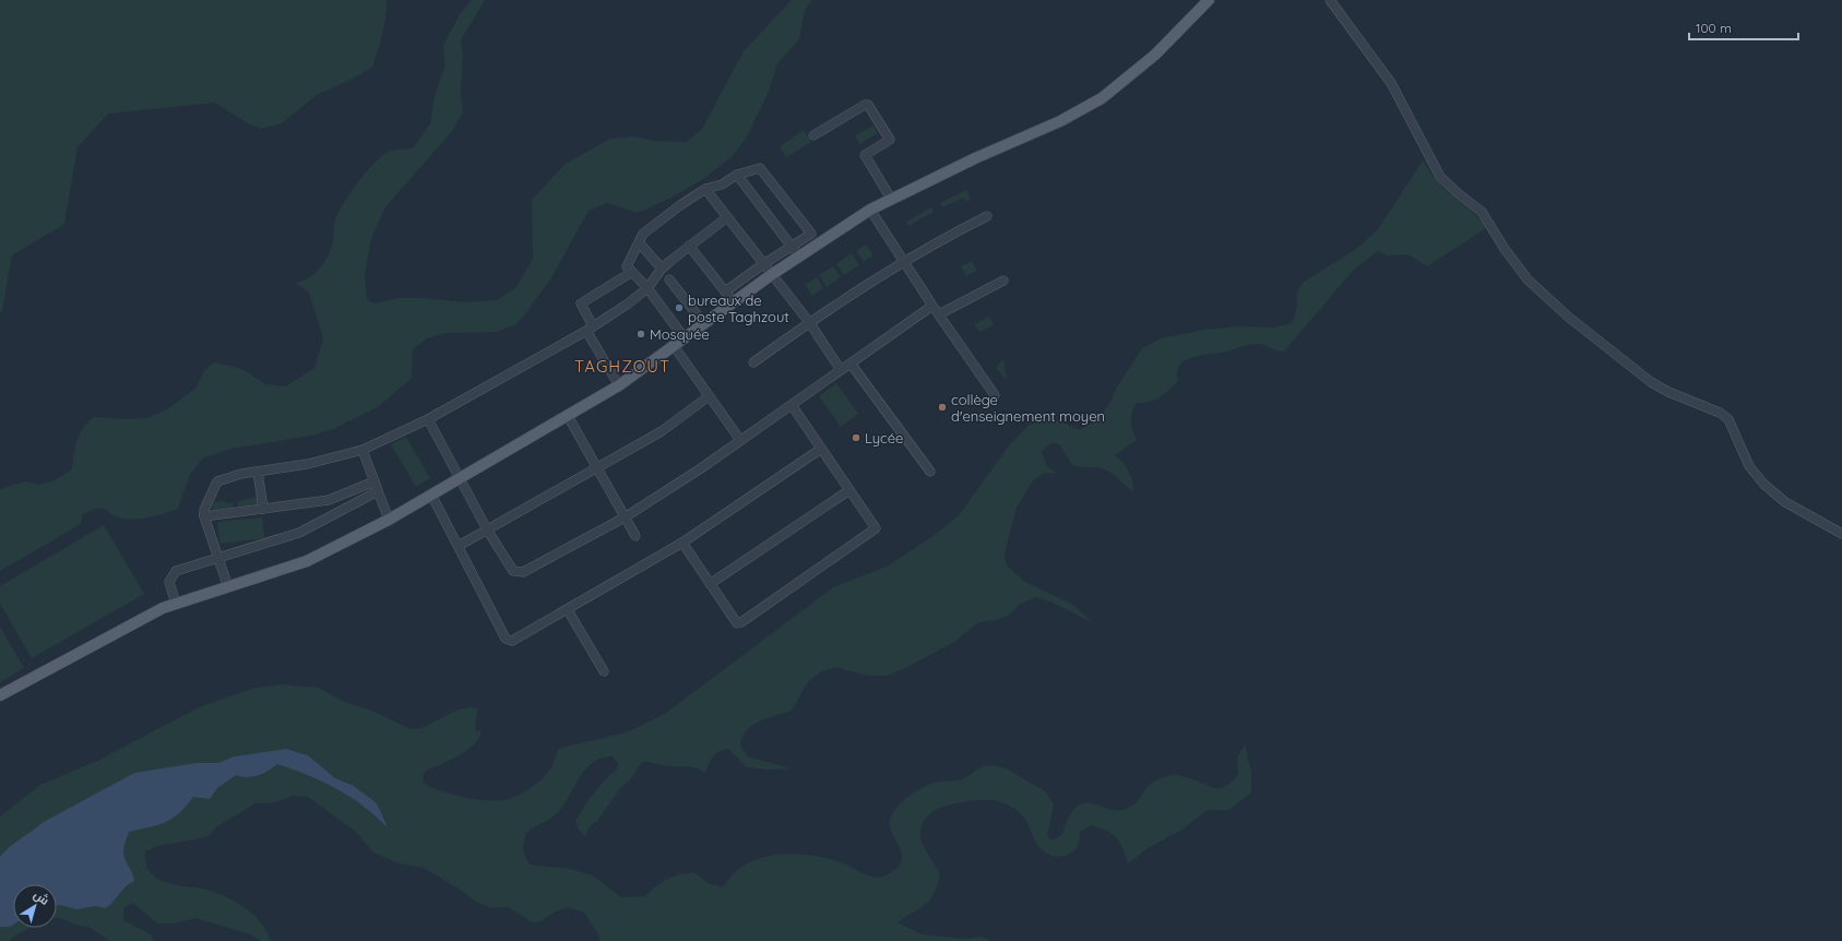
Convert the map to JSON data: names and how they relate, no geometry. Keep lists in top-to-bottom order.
{
  "districts": ["TAGHZOUT"],
  "places": [
    "bureaux de poste Taghzout",
    "Mosquée",
    "collège d'enseignement moyen",
    "Lycée"
  ],
  "scale_bar": "100 m",
  "north": "top right"
}
